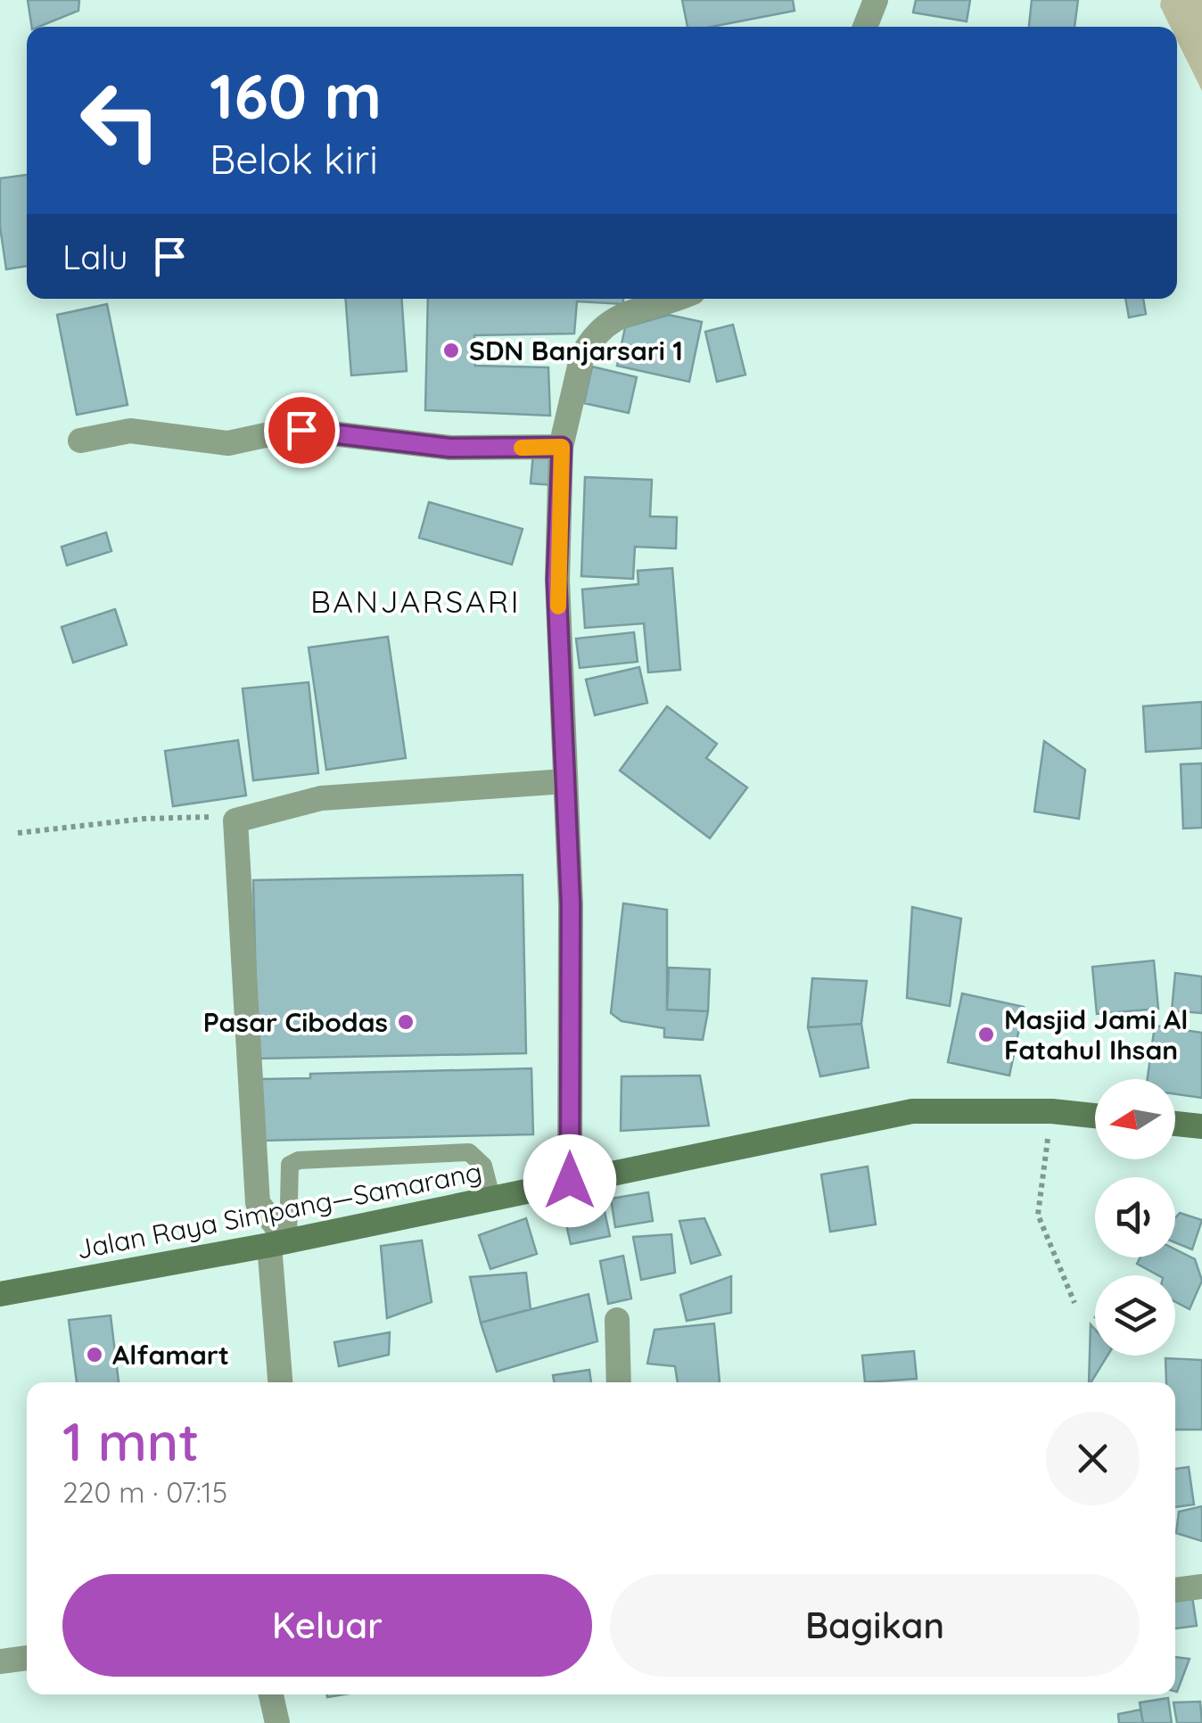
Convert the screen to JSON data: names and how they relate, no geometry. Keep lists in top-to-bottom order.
{
  "streets": {
    "main road": ["Jalan Raya Simpang—Samarang"]
  },
  "districts": ["BANJARSARI"],
  "places": [
    "SDN Banjarsari 1",
    "Pasar Cibodas",
    "Masjid Jami Al Fatahul Ihsan",
    "Alfamart"
  ],
  "north": "left",
  "page": {
    "turn": ["160 m", "Belok kiri"],
    "then": "Lalu",
    "heading": ["1 mnt", "220 m · 07:15"],
    "buttons": ["Keluar", "Bagikan"]
  }
}
